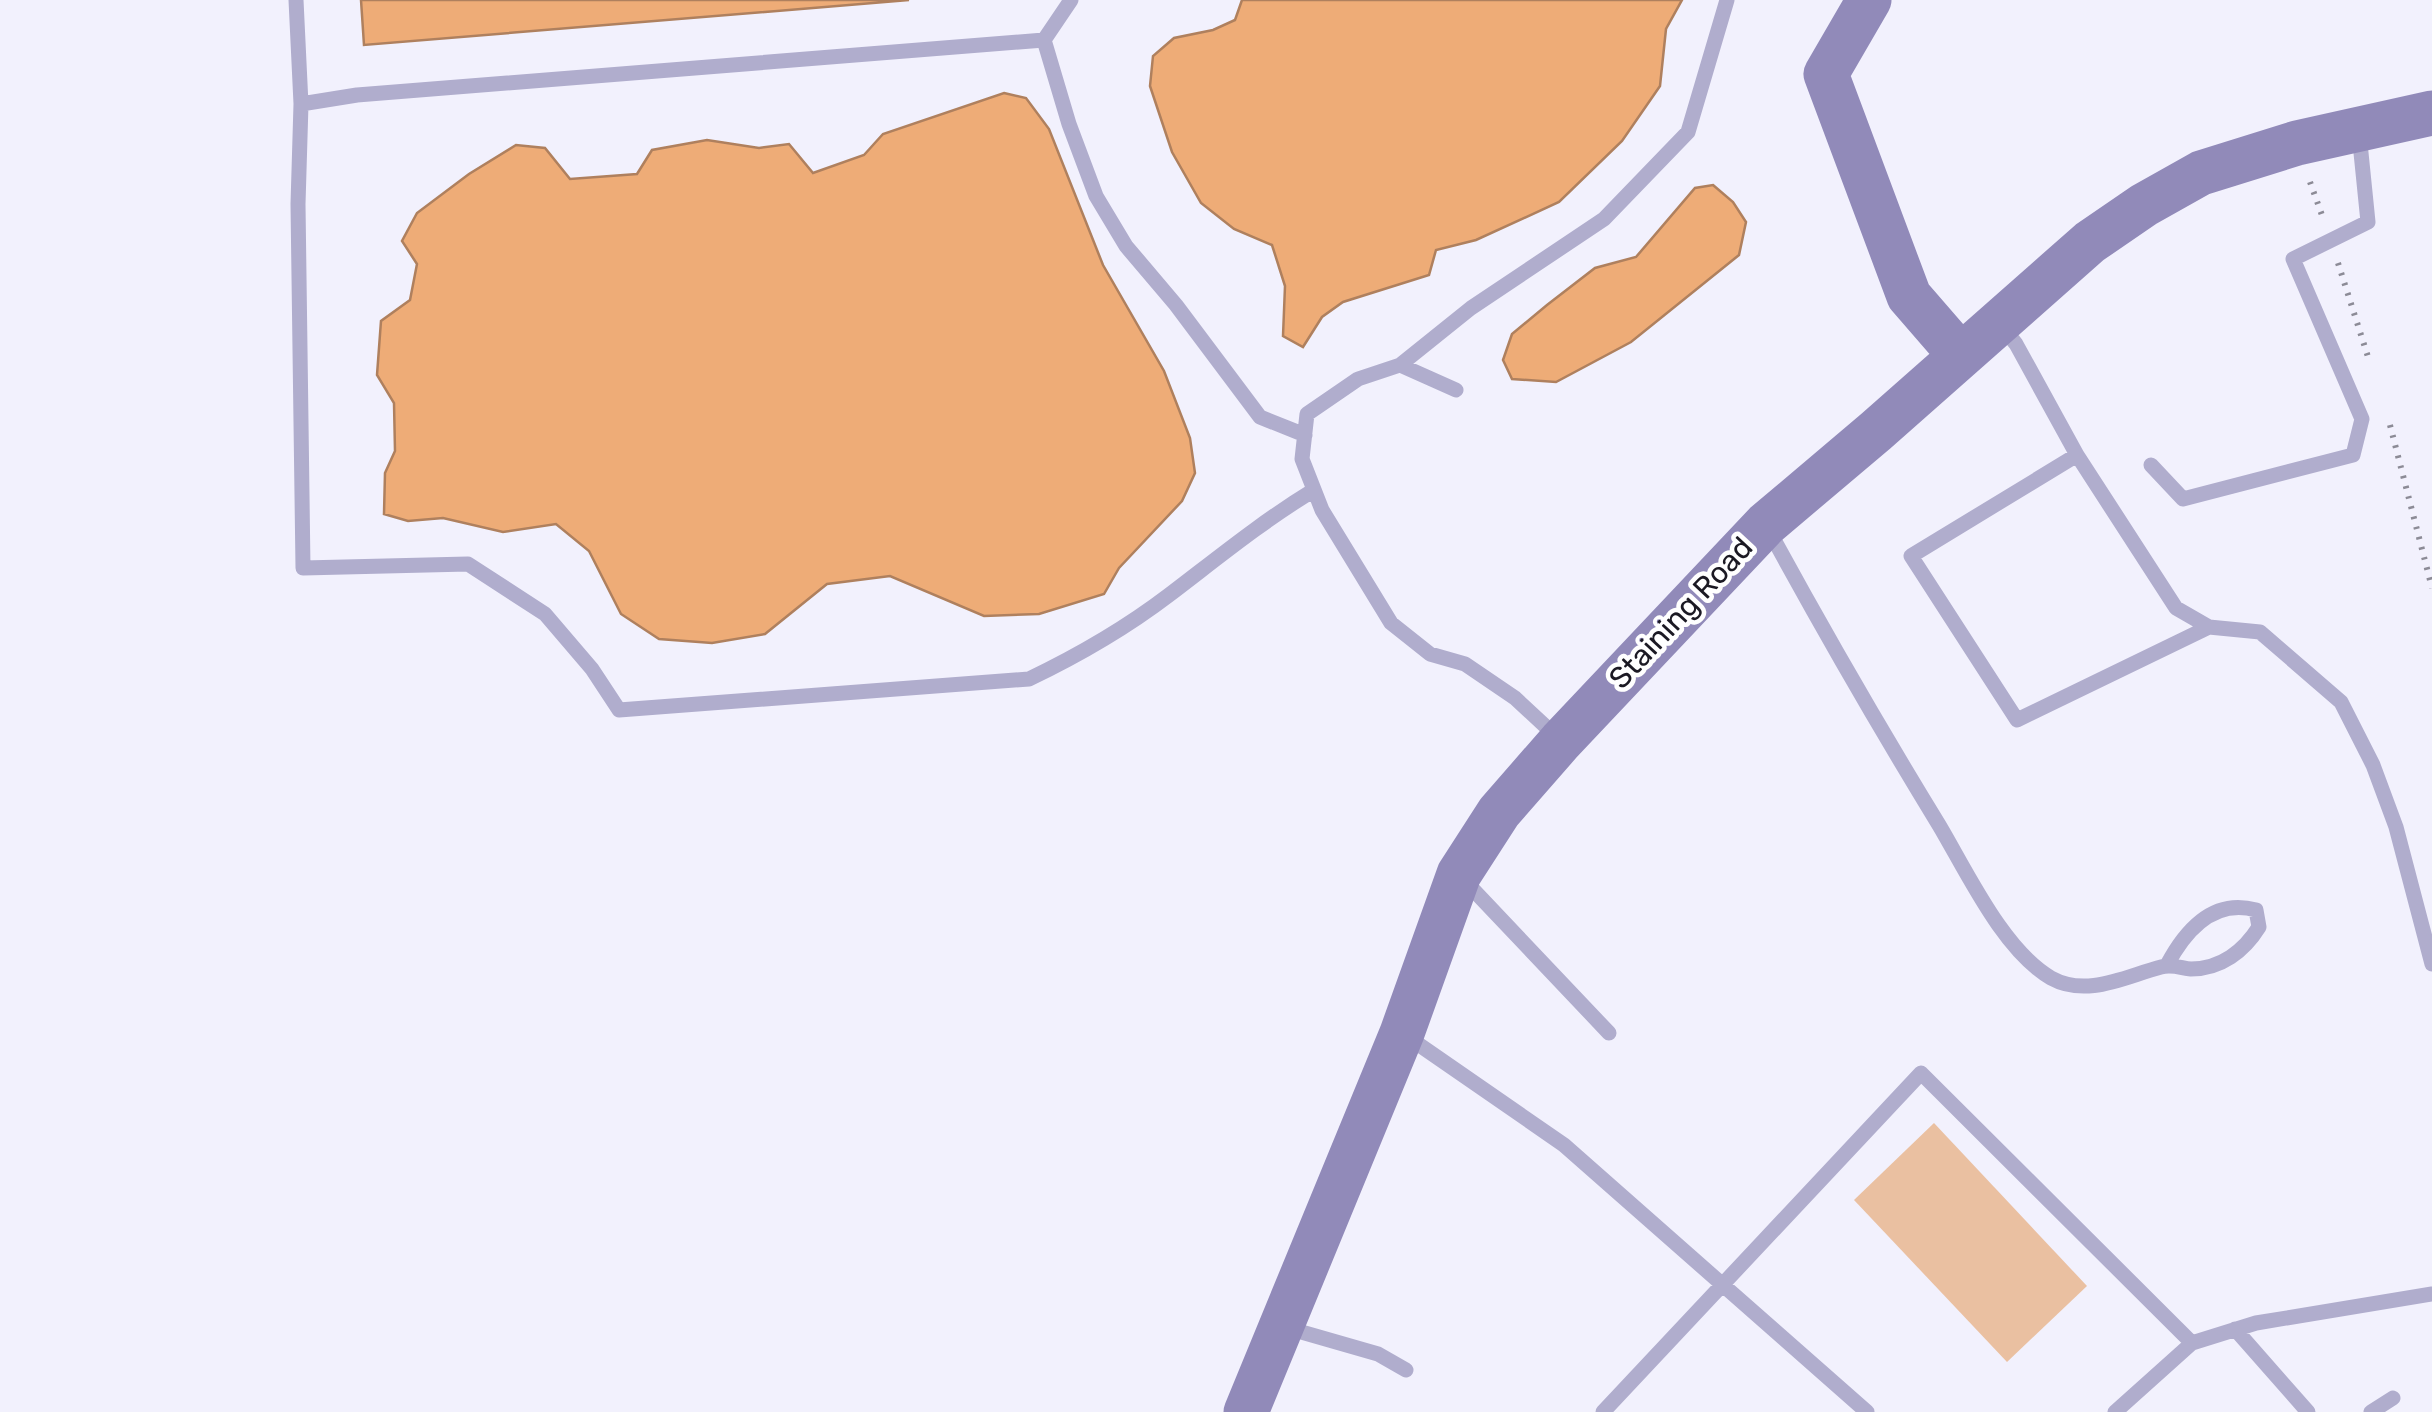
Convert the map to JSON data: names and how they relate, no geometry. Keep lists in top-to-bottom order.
{
  "streets": {
    "street": ["Staining Road"]
  }
}
